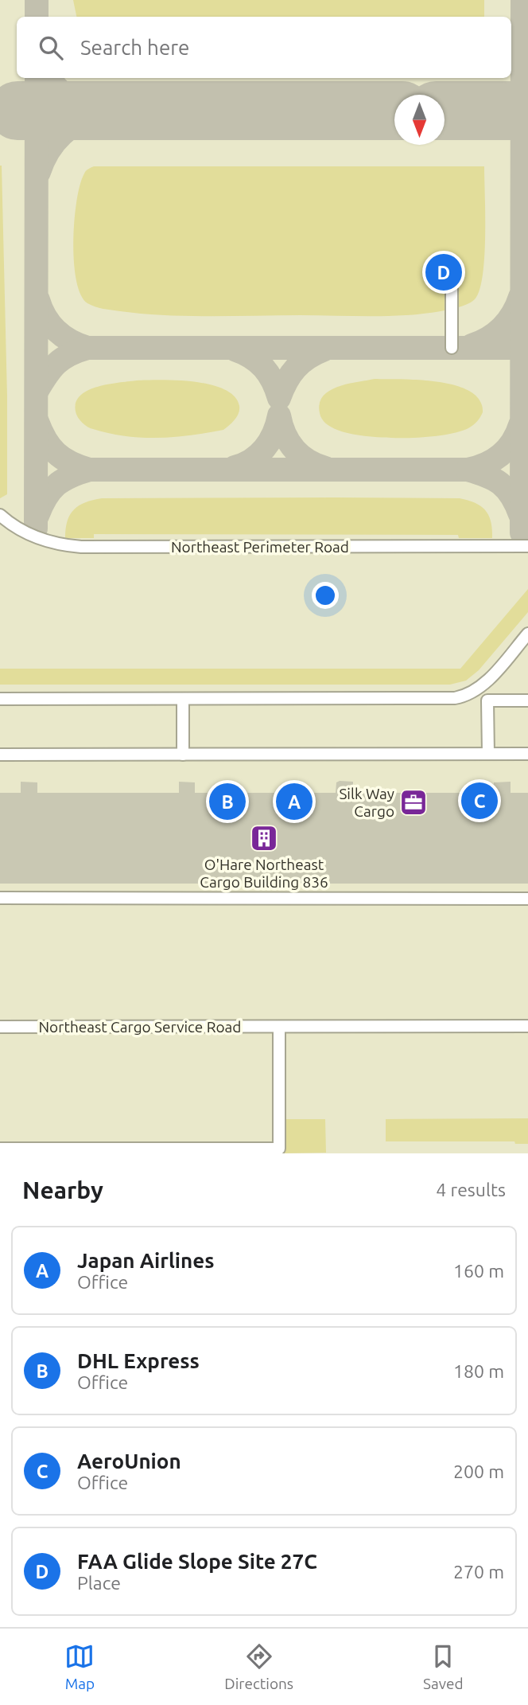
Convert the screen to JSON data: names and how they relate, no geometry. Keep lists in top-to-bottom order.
{
  "streets": {
    "street": ["Northeast Perimeter Road", "Northeast Cargo Service Road"]
  },
  "places": {
    "office": ["Silk Way Cargo"],
    "building": ["O'Hare Northeast Cargo Building 836"]
  },
  "north": "bottom",
  "page": {
    "search": "Search here",
    "pins": [
      "D",
      "C",
      "A",
      "B"
    ],
    "heading": ["Nearby", "4 results"],
    "list": [
      {
        "mark": "A",
        "name": "Japan Airlines",
        "note": "Office",
        "value": "160 m"
      },
      {
        "mark": "B",
        "name": "DHL Express",
        "note": "Office",
        "value": "180 m"
      },
      {
        "mark": "C",
        "name": "AeroUnion",
        "note": "Office",
        "value": "200 m"
      },
      {
        "mark": "D",
        "name": "FAA Glide Slope Site 27C",
        "note": "Place",
        "value": "270 m"
      }
    ],
    "nav": ["Map", "Directions", "Saved"]
  }
}
